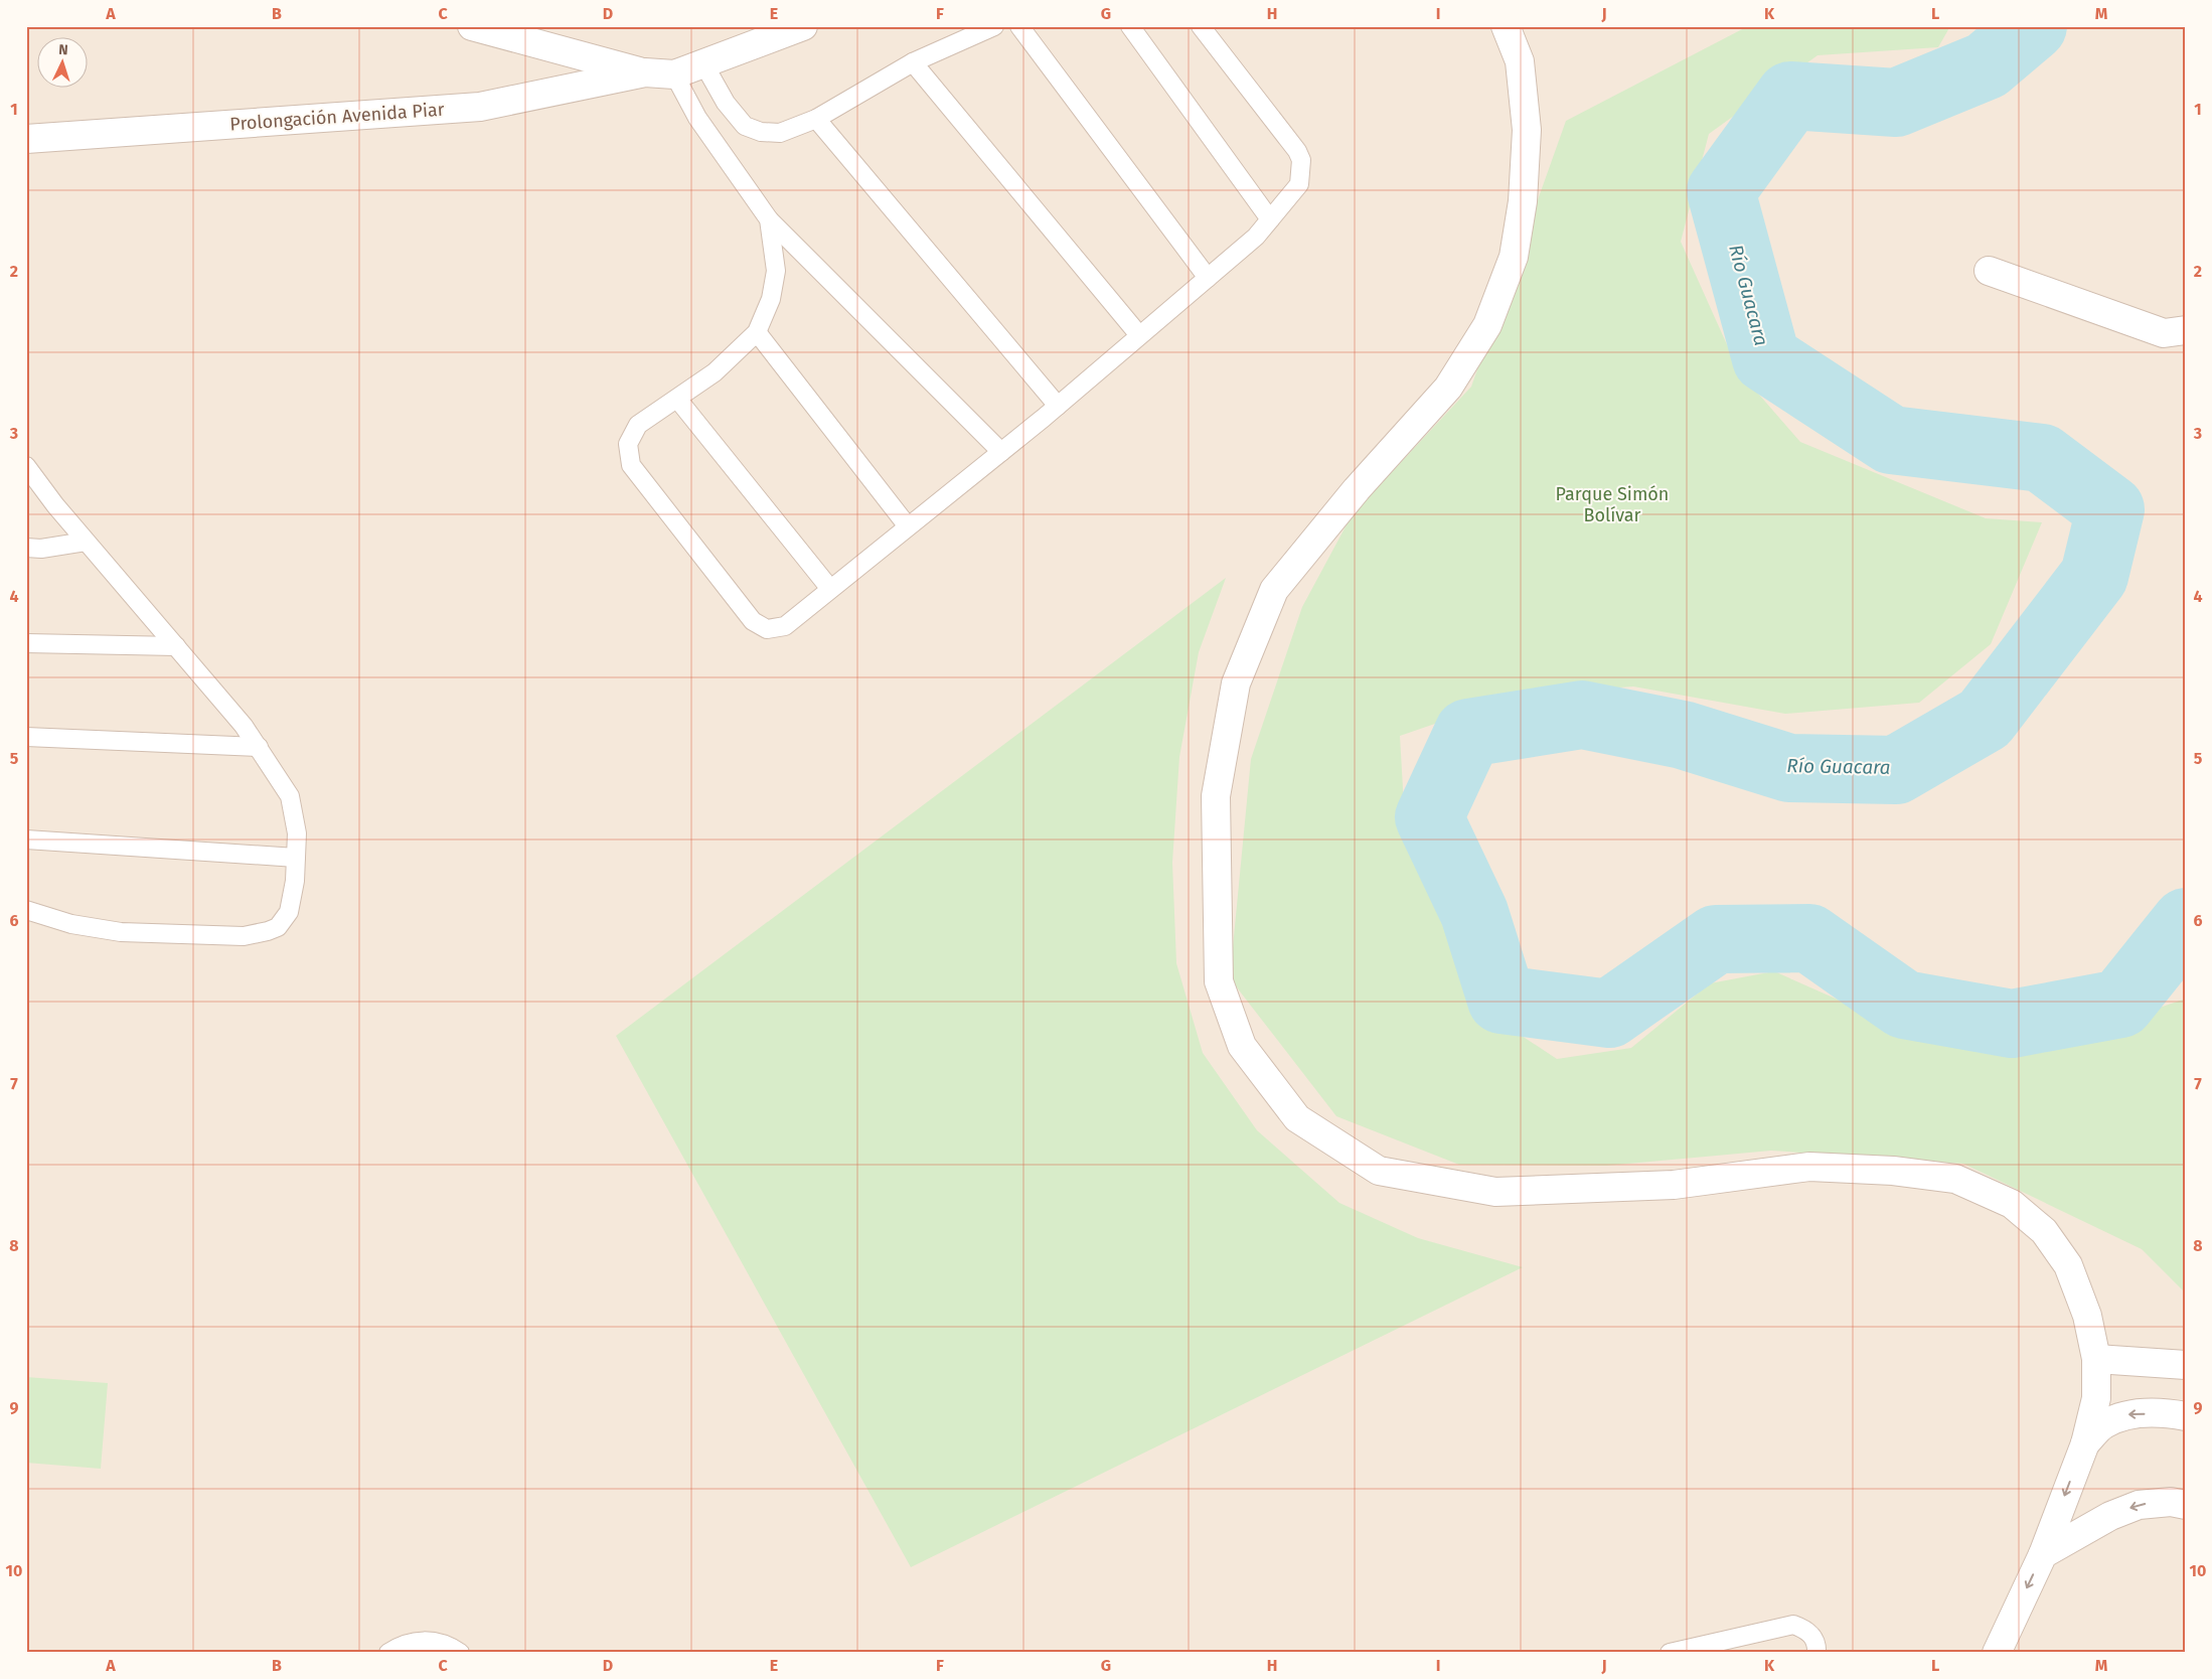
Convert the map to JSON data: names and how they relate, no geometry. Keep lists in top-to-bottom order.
{
  "streets": {
    "street": ["Prolongación Avenida Piar"]
  },
  "water": ["Río Guacara"],
  "parks": ["Parque Simón Bolívar"],
  "north": "top",
  "grid": {
    "columns": [
      "A",
      "B",
      "C",
      "D",
      "E",
      "F",
      "G",
      "H",
      "I",
      "J",
      "K",
      "L",
      "M"
    ],
    "rows": [
      "1",
      "2",
      "3",
      "4",
      "5",
      "6",
      "7",
      "8",
      "9",
      "10"
    ]
  }
}
